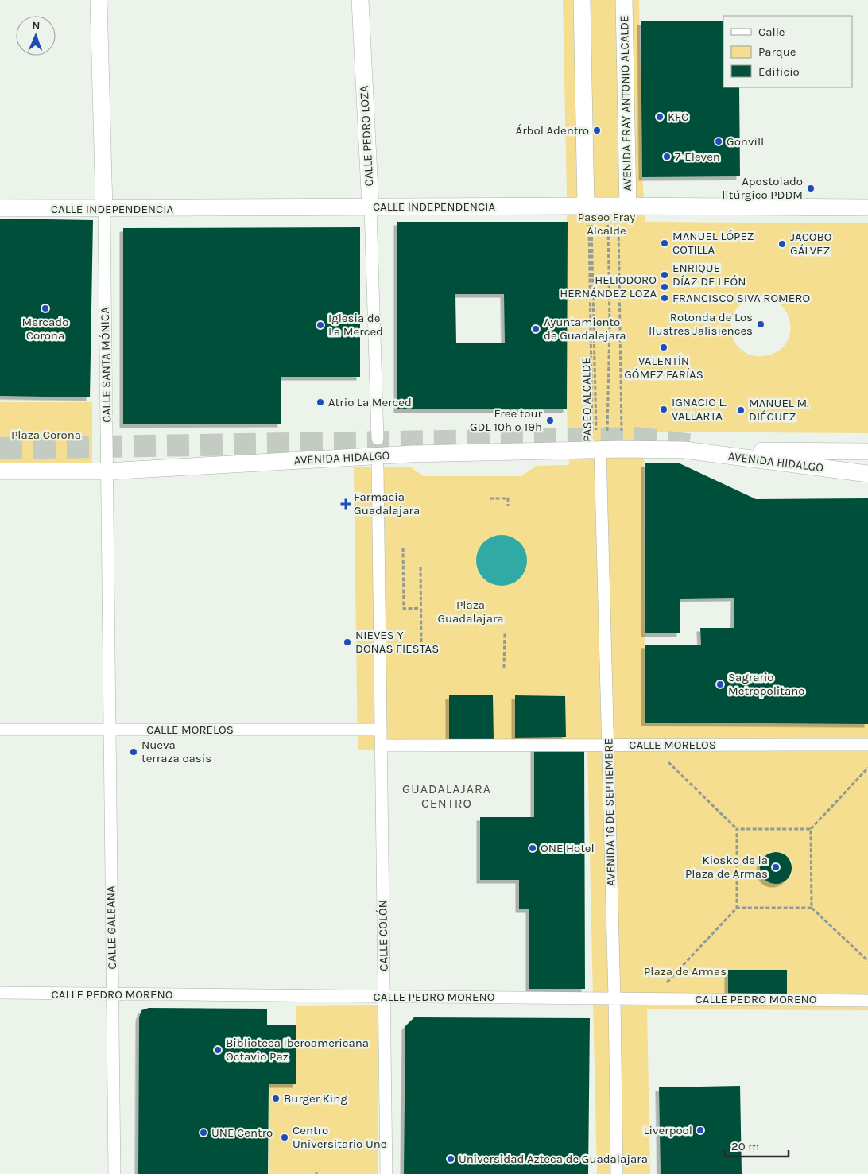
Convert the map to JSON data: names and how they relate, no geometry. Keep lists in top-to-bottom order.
{
  "streets": {
    "street": [
      "AVENIDA FRAY ANTONIO ALCALDE",
      "CALLE PEDRO LOZA",
      "CALLE INDEPENDENCIA",
      "CALLE SANTA MÓNICA",
      "AVENIDA HIDALGO",
      "CALLE MORELOS",
      "AVENIDA 16 DE SEPTIEMBRE",
      "CALLE GALEANA",
      "CALLE COLÓN",
      "CALLE PEDRO MORENO"
    ],
    "path": ["PASEO ALCALDE"]
  },
  "crossings": [
    ["AVENIDA FRAY ANTONIO ALCALDE", "CALLE INDEPENDENCIA"],
    ["CALLE PEDRO LOZA", "CALLE INDEPENDENCIA"],
    ["CALLE INDEPENDENCIA", "CALLE SANTA MÓNICA"],
    ["CALLE INDEPENDENCIA", "PASEO ALCALDE"],
    ["CALLE SANTA MÓNICA", "AVENIDA HIDALGO"],
    ["CALLE SANTA MÓNICA", "CALLE MORELOS"],
    ["CALLE SANTA MÓNICA", "CALLE GALEANA"],
    ["PASEO ALCALDE", "AVENIDA HIDALGO"],
    ["PASEO ALCALDE", "AVENIDA 16 DE SEPTIEMBRE"],
    ["AVENIDA HIDALGO", "AVENIDA 16 DE SEPTIEMBRE"],
    ["CALLE MORELOS", "AVENIDA 16 DE SEPTIEMBRE"],
    ["CALLE MORELOS", "CALLE GALEANA"],
    ["CALLE MORELOS", "CALLE COLÓN"],
    ["AVENIDA 16 DE SEPTIEMBRE", "CALLE PEDRO MORENO"],
    ["CALLE GALEANA", "CALLE PEDRO MORENO"],
    ["CALLE COLÓN", "CALLE PEDRO MORENO"]
  ],
  "districts": ["GUADALAJARA CENTRO"],
  "parks": [
    "Paseo Fray Alcalde",
    "Plaza Corona",
    "Plaza Guadalajara",
    "Plaza de Armas"
  ],
  "places": {
    "other": [
      "KFC",
      "Árbol Adentro",
      "Gonvill",
      "7-Eleven",
      "Apostolado litúrgico PDDM",
      "MANUEL LÓPEZ COTILLA",
      "JACOBO GÁLVEZ",
      "ENRIQUE DÍAZ DE LEÓN",
      "HELIODORO HERNÁNDEZ LOZA",
      "FRANCISCO SIVA ROMERO",
      "Mercado Corona",
      "Rotonda de Los Ilustres Jalisiences",
      "Iglesia de La Merced",
      "Ayuntamiento de Guadalajara",
      "VALENTÍN GÓMEZ FARÍAS",
      "Atrio La Merced",
      "IGNACIO L. VALLARTA",
      "MANUEL M. DIÉGUEZ",
      "Free tour GDL 10h o 19h",
      "NIEVES Y DONAS FIESTAS",
      "Sagrario Metropolitano",
      "Nueva terraza oasis",
      "ONE Hotel",
      "Kiosko de la Plaza de Armas",
      "Biblioteca Iberoamericana Octavio Paz",
      "Burger King",
      "Liverpool",
      "UNE Centro",
      "Centro Universitario Une",
      "Universidad Azteca de Guadalajara"
    ],
    "health": ["Farmacia Guadalajara"]
  },
  "legend": ["Calle", "Parque", "Edificio"],
  "scale_bar": "20 m",
  "north": "top"
}
